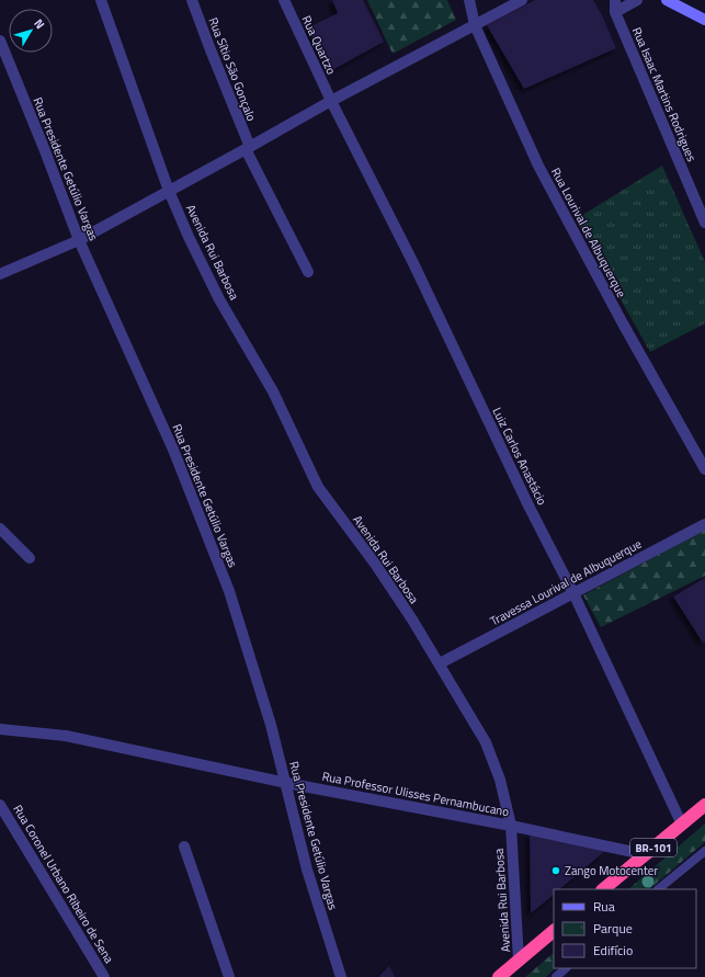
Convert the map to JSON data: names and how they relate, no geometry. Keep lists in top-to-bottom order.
{
  "streets": {
    "highway": ["BR-101"],
    "street": [
      "Rua Quartzo",
      "Rua Sítio São Gonçalo",
      "Rua Isaac Martins Rodrigues",
      "Rua Presidente Getúlio Vargas",
      "Rua Lourival de Albuquerque",
      "Avenida Rui Barbosa",
      "Luiz Carlos Anastácio",
      "Travessa Lourival de Albuquerque",
      "Rua Professor Ulisses Pernambucano",
      "Rua Coronel Urbano Ribeiro de Sena"
    ]
  },
  "crossings": [
    ["Rua Quartzo", "Luiz Carlos Anastácio"],
    ["Rua Presidente Getúlio Vargas", "Rua Professor Ulisses Pernambucano"],
    ["Avenida Rui Barbosa", "Travessa Lourival de Albuquerque"],
    ["Avenida Rui Barbosa", "Rua Professor Ulisses Pernambucano"],
    ["Luiz Carlos Anastácio", "Travessa Lourival de Albuquerque"],
    ["Luiz Carlos Anastácio", "BR-101"],
    ["Rua Professor Ulisses Pernambucano", "BR-101"]
  ],
  "places": ["Zango Motocenter"],
  "legend": ["Rua", "Parque", "Edifício"],
  "north": "top right"
}
